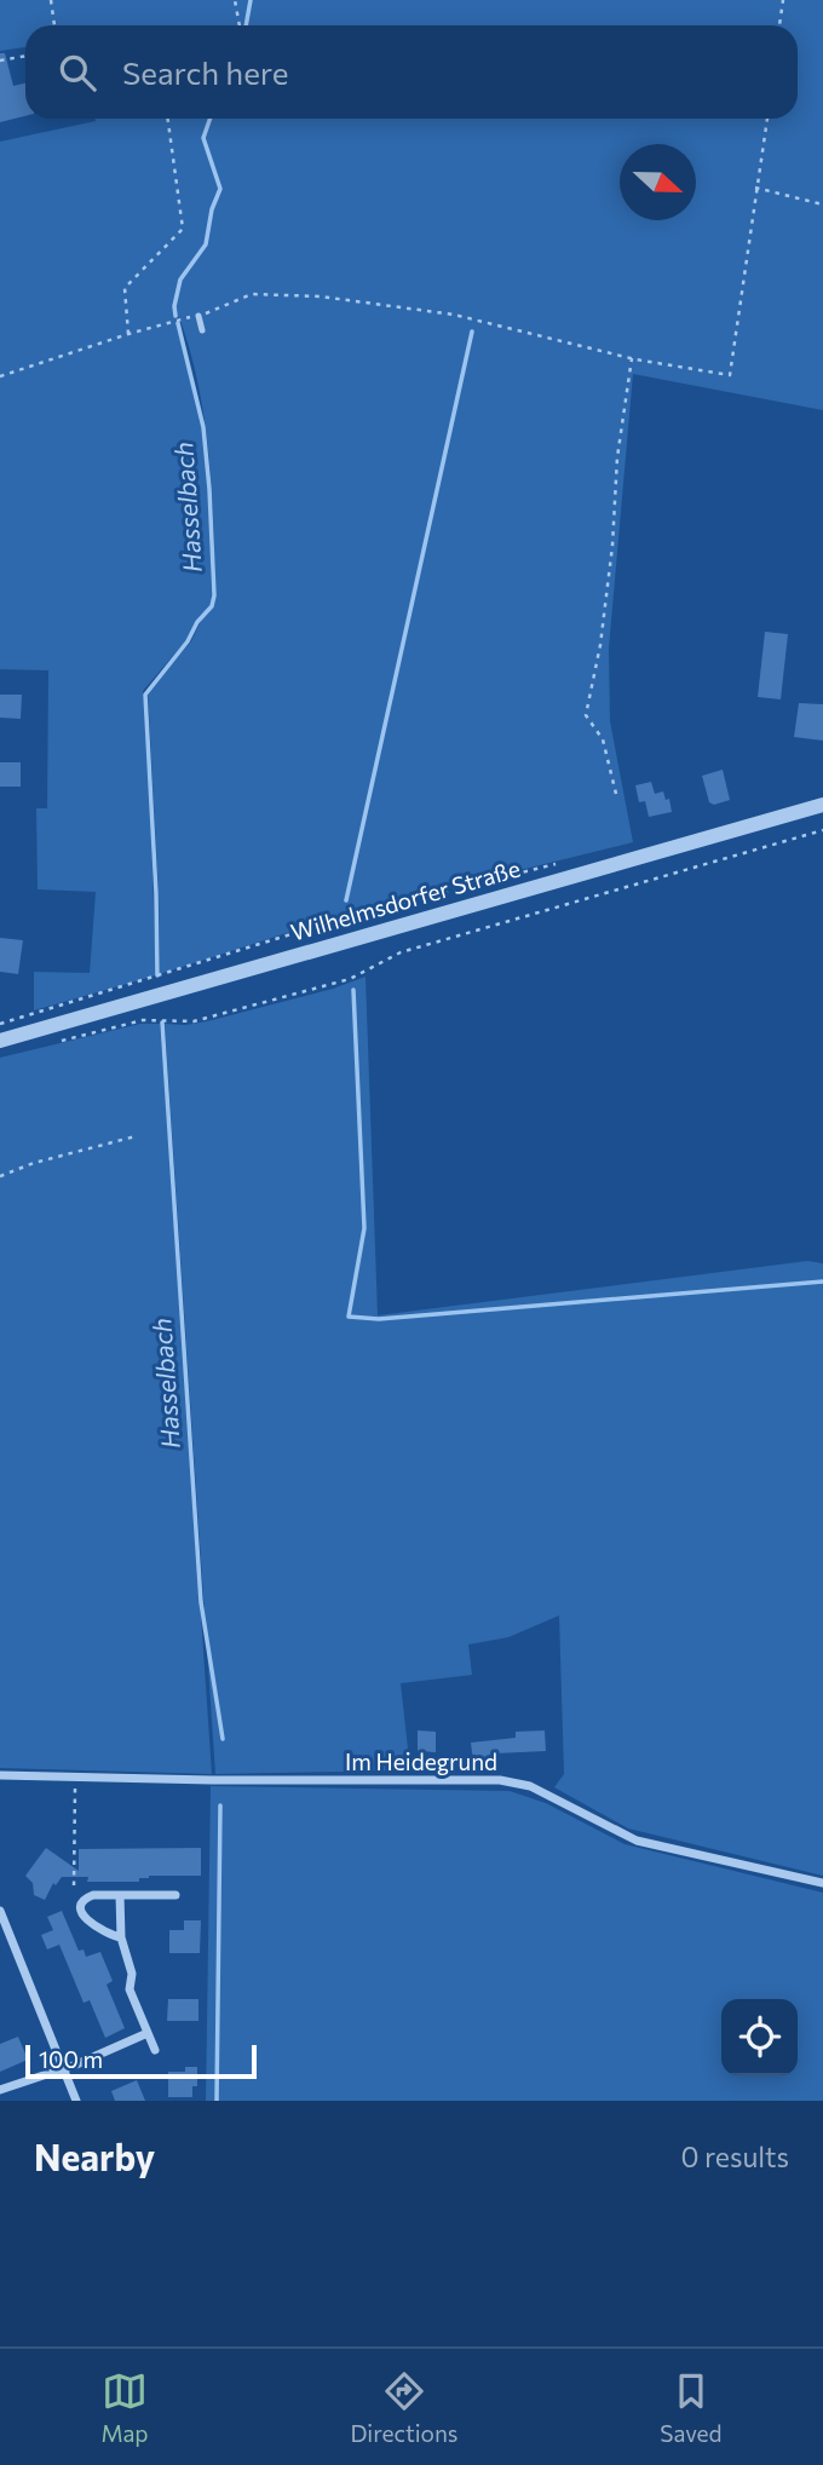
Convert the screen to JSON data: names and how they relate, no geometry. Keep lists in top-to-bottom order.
{
  "streets": {
    "street": ["Wilhelmsdorfer Straße", "Im Heidegrund"]
  },
  "water": ["Hasselbach"],
  "scale_bar": "100 m",
  "north": "right",
  "page": {
    "search": "Search here",
    "scale": "100 m",
    "heading": ["Nearby", "0 results"],
    "nav": ["Map", "Directions", "Saved"]
  }
}
